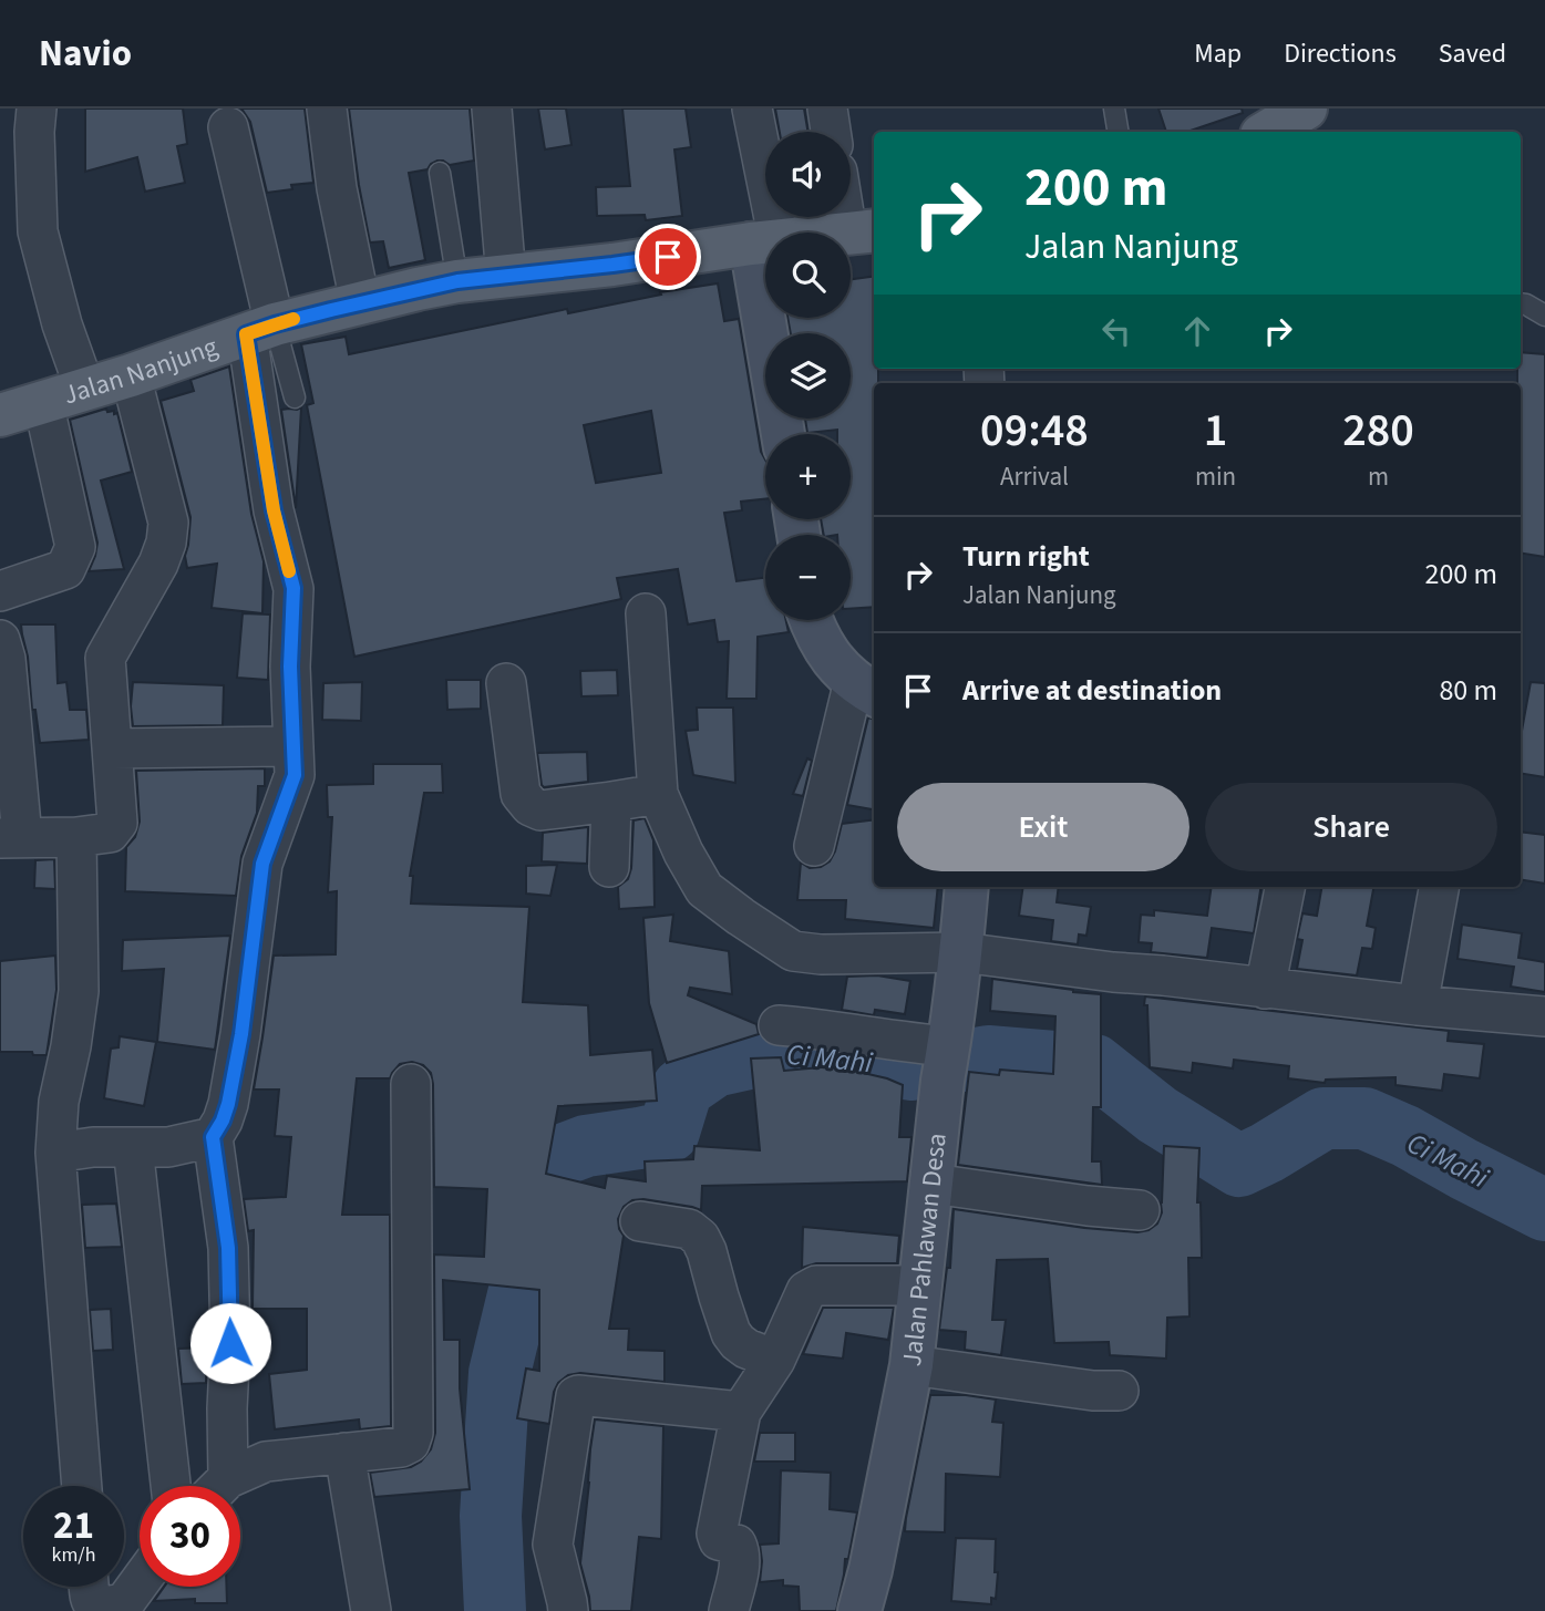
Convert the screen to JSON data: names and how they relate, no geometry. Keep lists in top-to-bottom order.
{
  "streets": {
    "main road": ["Jalan Nanjung", "Jalan Pahlawan Desa"]
  },
  "water": ["Ci Mahi"],
  "page": {
    "header": "Navio",
    "nav": ["Map", "Directions", "Saved"],
    "map_buttons": ["+", "−"],
    "turn": ["200 m", "Jalan Nanjung"],
    "eta": [
      "09:48",
      "Arrival",
      "1",
      "min",
      "280",
      "m"
    ],
    "list": [
      {
        "name": "Turn right",
        "note": "Jalan Nanjung",
        "value": "200 m"
      },
      {
        "name": "Arrive at destination",
        "value": "80 m"
      }
    ],
    "buttons": ["Exit", "Share"],
    "speed": "21 km/h",
    "limit": "30"
  }
}
